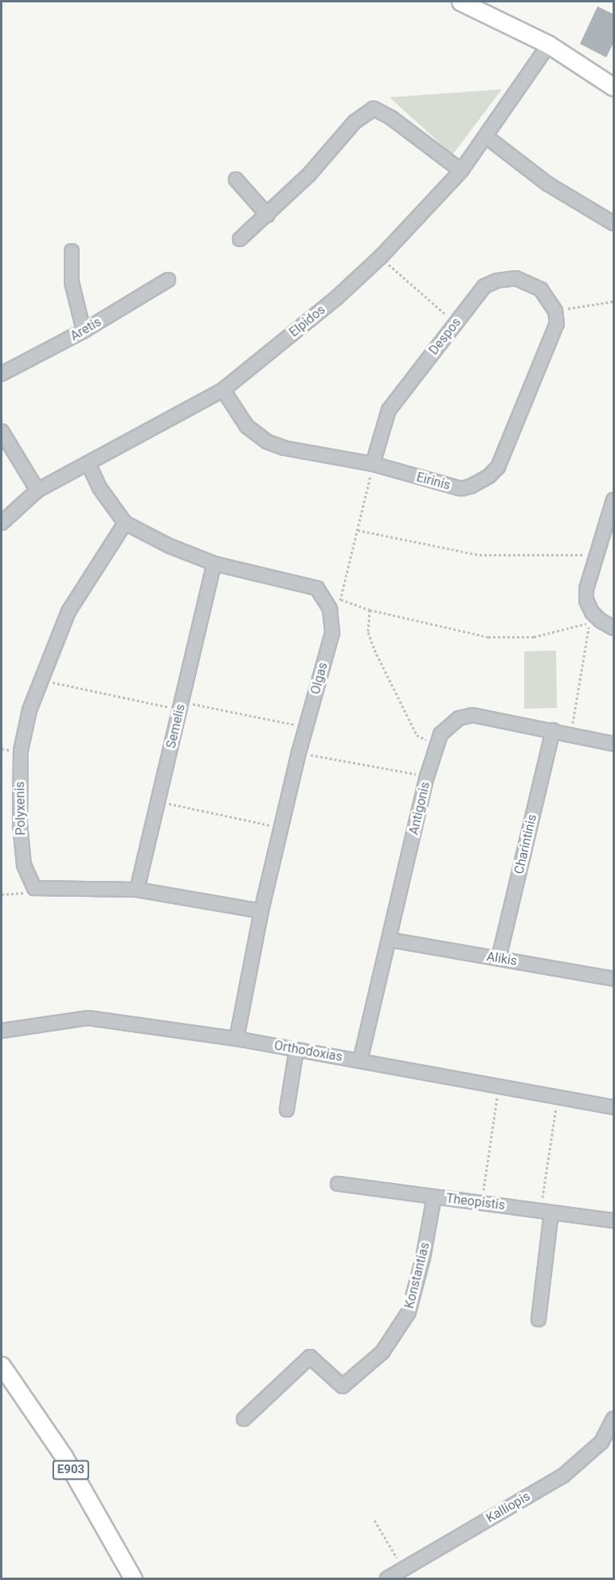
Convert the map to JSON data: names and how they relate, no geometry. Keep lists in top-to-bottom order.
{
  "streets": {
    "main road": ["E903"],
    "street": [
      "Elpidos",
      "Aretis",
      "Despos",
      "Eirinis",
      "Olgas",
      "Semelis",
      "Polyxenis",
      "Antigonis",
      "Charintinis",
      "Alikis",
      "Orthodoxias",
      "Theopistis",
      "Konstantias",
      "Kalliopis"
    ]
  },
  "crossings": [
    ["Elpidos", "Eirinis"],
    ["Elpidos", "Olgas"],
    ["Despos", "Eirinis"],
    ["Olgas", "Semelis"],
    ["Olgas", "Polyxenis"],
    ["Olgas", "Orthodoxias"],
    ["Antigonis", "Charintinis"],
    ["Antigonis", "Alikis"],
    ["Antigonis", "Orthodoxias"],
    ["Charintinis", "Alikis"],
    ["Theopistis", "Konstantias"]
  ]
}
